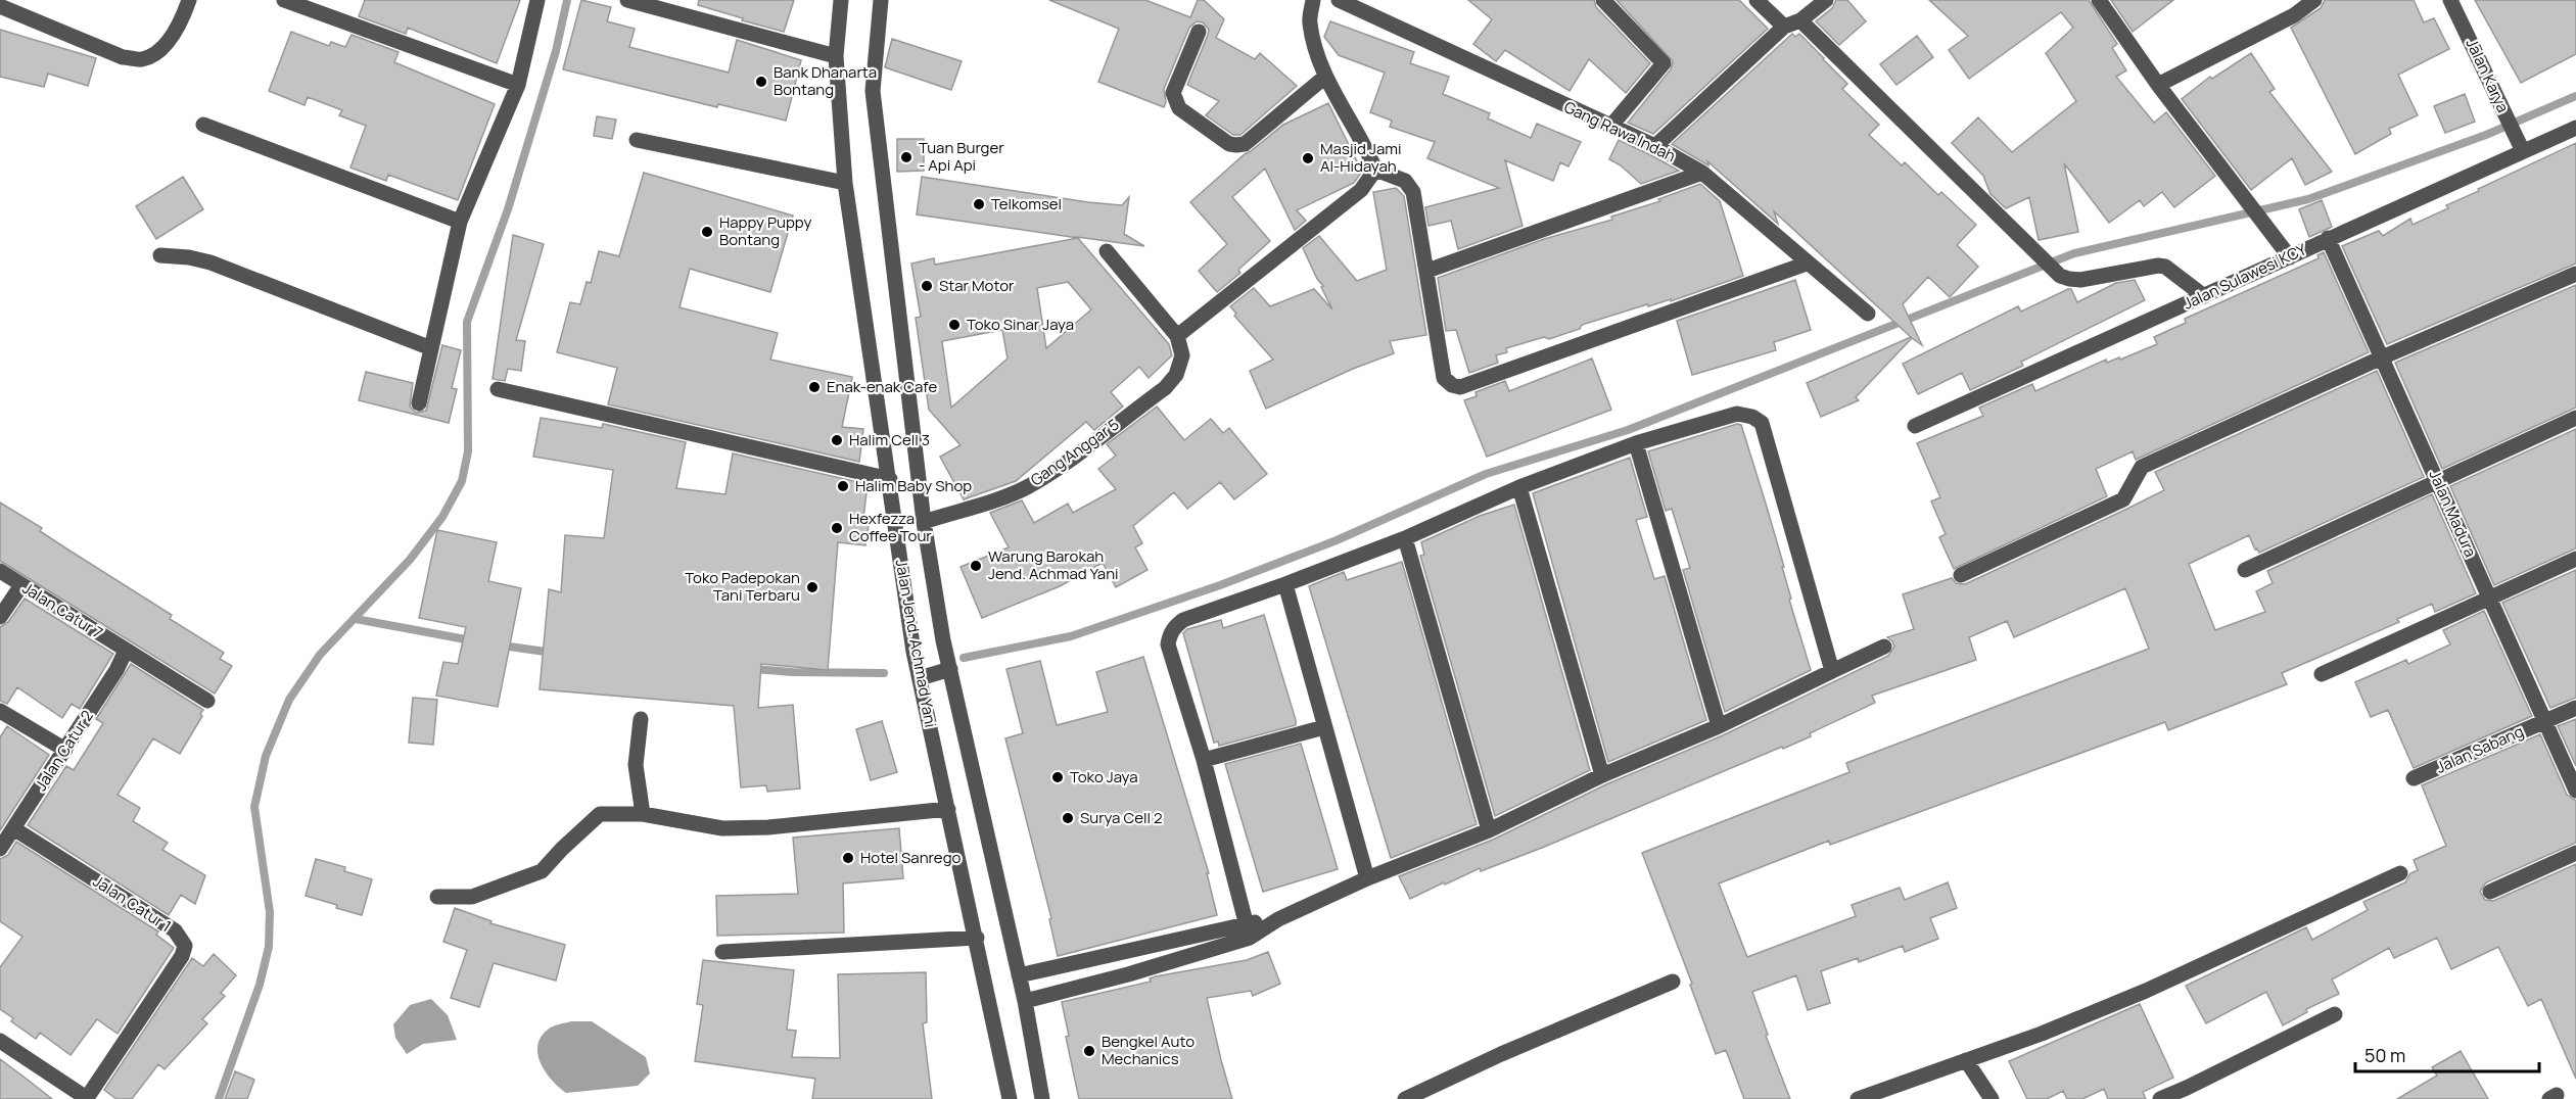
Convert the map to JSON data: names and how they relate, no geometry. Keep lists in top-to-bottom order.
{
  "streets": {
    "street": [
      "Jalan Karya",
      "Gang Rawa Indah",
      "Jalan Sulawesi KCY",
      "Gang Anggar 5",
      "Jalan Madura",
      "Jalan Catur 7",
      "Jalan Jend. Achmad Yani",
      "Jalan Sabang",
      "Jalan Catur 2",
      "Jalan Catur 1"
    ]
  },
  "crossings": [
    ["Jalan Karya", "Jalan Sulawesi KCY"],
    ["Jalan Sulawesi KCY", "Jalan Madura"],
    ["Gang Anggar 5", "Jalan Jend. Achmad Yani"],
    ["Jalan Madura", "Jalan Sabang"],
    ["Jalan Catur 7", "Jalan Catur 2"],
    ["Jalan Catur 2", "Jalan Catur 1"]
  ],
  "places": [
    "Bank Dhanarta Bontang",
    "Tuan Burger - Api Api",
    "Masjid Jami Al-Hidayah",
    "Telkomsel",
    "Happy Puppy Bontang",
    "Star Motor",
    "Toko Sinar Jaya",
    "Enak-enak Cafe",
    "Halim Cell 3",
    "Halim Baby Shop",
    "Hexfezza Coffee Tour",
    "Warung Barokah Jend. Achmad Yani",
    "Toko Padepokan Tani Terbaru",
    "Toko Jaya",
    "Surya Cell 2",
    "Hotel Sanrego",
    "Bengkel Auto Mechanics"
  ],
  "scale_bar": "50 m"
}
